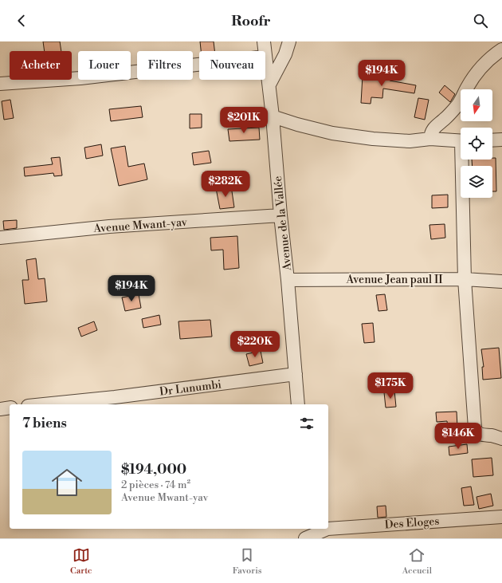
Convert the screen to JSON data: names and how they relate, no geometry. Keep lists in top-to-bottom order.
{
  "streets": {
    "street": [
      "Avenue de la Vallée",
      "Avenue Mwant-yav",
      "Avenue Jean paul II",
      "Dr Lunumbi",
      "Des Eloges"
    ]
  },
  "crossings": [
    ["Avenue de la Vallée", "Avenue Mwant-yav"],
    ["Avenue de la Vallée", "Avenue Jean paul II"],
    ["Avenue de la Vallée", "Dr Lunumbi"]
  ],
  "north": "bottom",
  "page": {
    "header": "Roofr",
    "chip": [
      "Acheter",
      "Louer",
      "Filtres",
      "Nouveau"
    ],
    "price": [
      "$194K",
      "$201K",
      "$282K",
      "$194K",
      "$220K",
      "$175K",
      "$146K"
    ],
    "heading": "7 biens",
    "list": [
      {
        "name": "$194,000",
        "note": "2 pièces · 74 m² · Avenue Mwant-yav"
      }
    ],
    "tabs": ["Carte", "Favoris", "Accueil"]
  }
}
